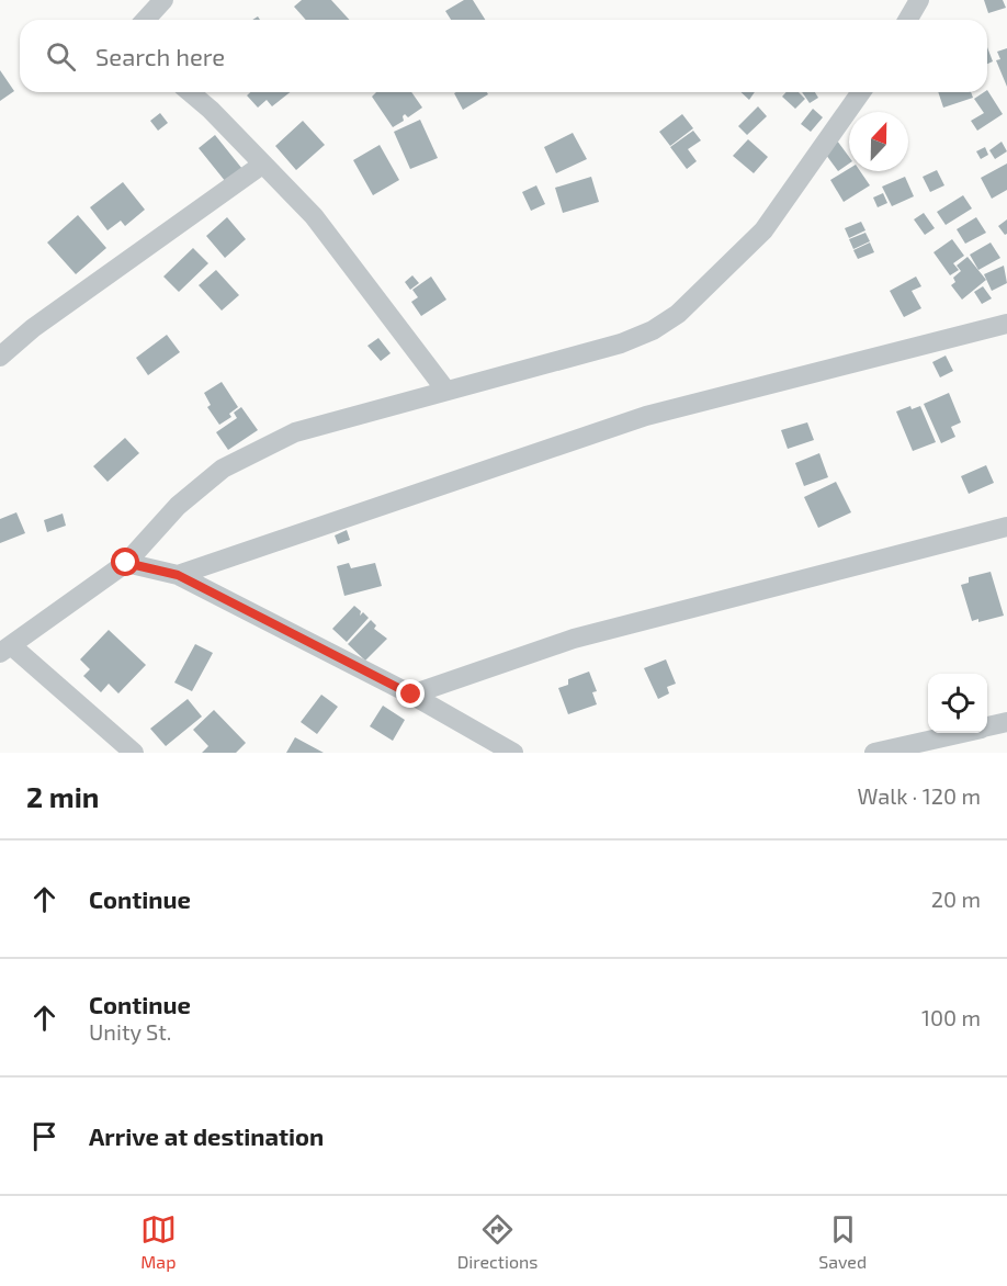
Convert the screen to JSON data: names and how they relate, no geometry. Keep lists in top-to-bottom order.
{
  "north": "top",
  "page": {
    "search": "Search here",
    "heading": ["2 min", "Walk · 120 m"],
    "list": [
      ["Continue", "20 m"],
      ["Continue", "Unity St.", "100 m"],
      "Arrive at destination"
    ],
    "nav": ["Map", "Directions", "Saved"]
  }
}
